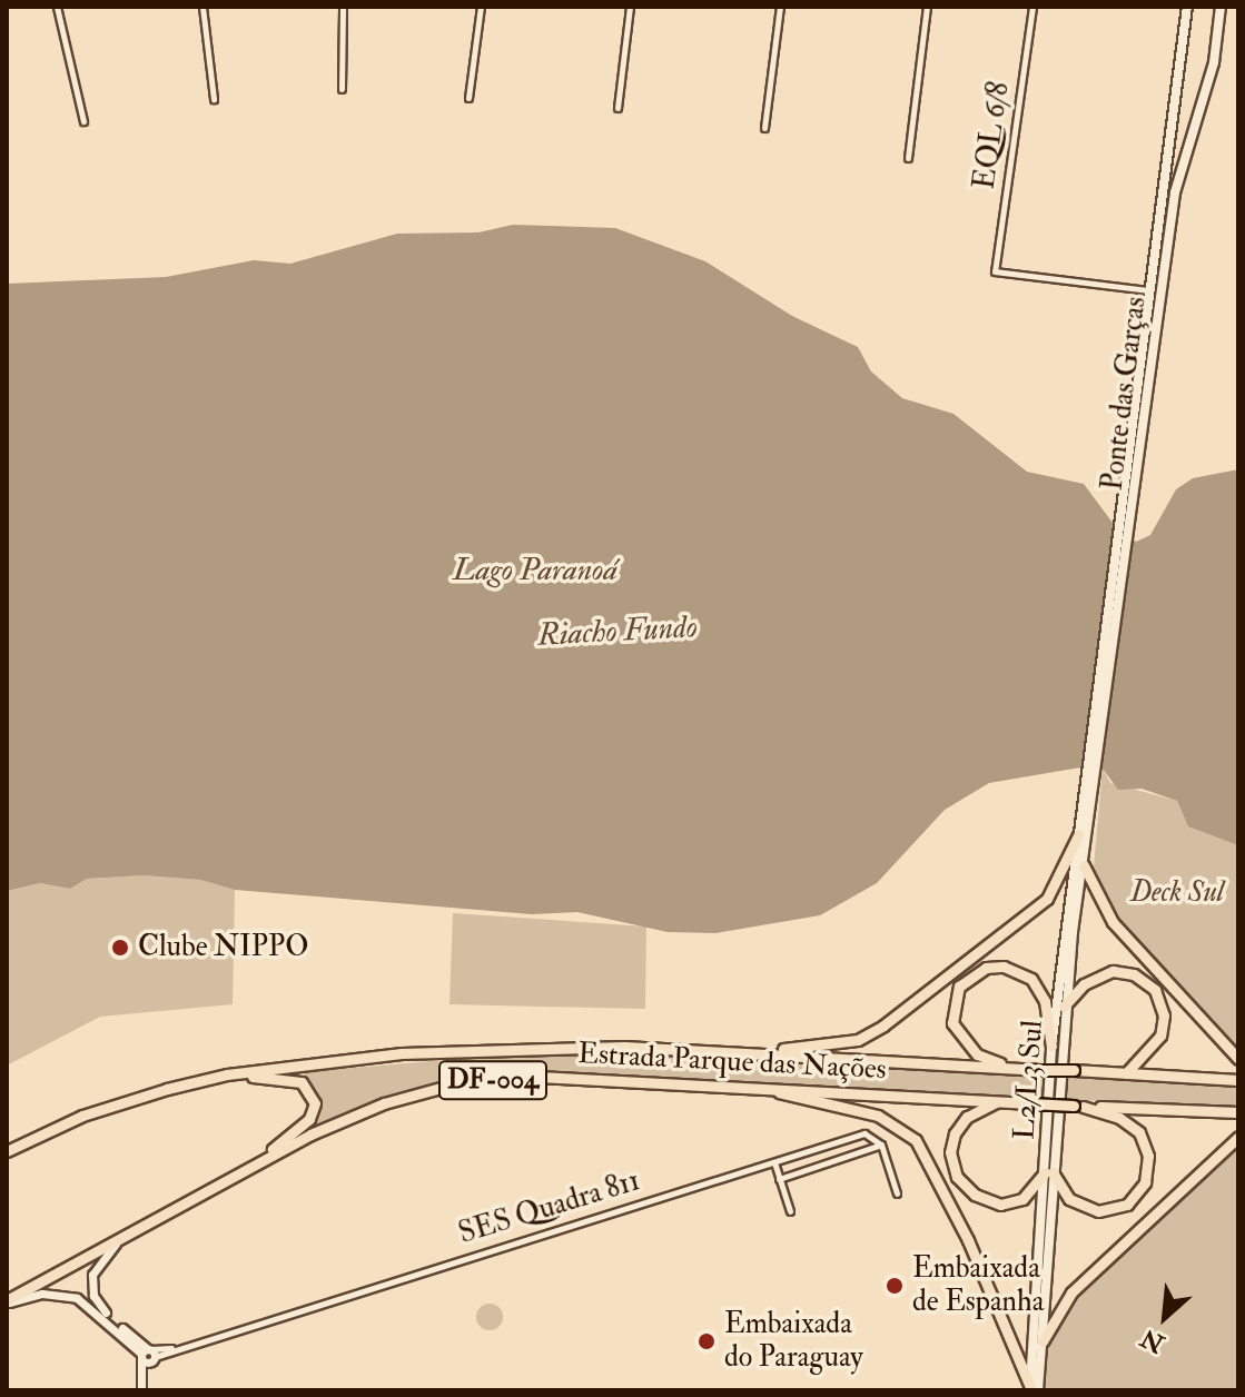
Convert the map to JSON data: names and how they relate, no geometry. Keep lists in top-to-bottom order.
{
  "streets": {
    "highway": ["Estrada Parque das Nações", "DF-004"],
    "main road": ["Ponte das Garças", "L2/L3 Sul"],
    "street": ["EQL 6/8", "SES Quadra 811"]
  },
  "crossings": [
    ["EQL 6/8", "Ponte das Garças"],
    ["Ponte das Garças", "L2/L3 Sul"]
  ],
  "water": ["Lago Paranoá", "Riacho Fundo"],
  "parks": ["Deck Sul"],
  "places": ["Clube NIPPO", "Embaixada de Espanha", "Embaixada do Paraguay"],
  "north": "bottom left"
}
